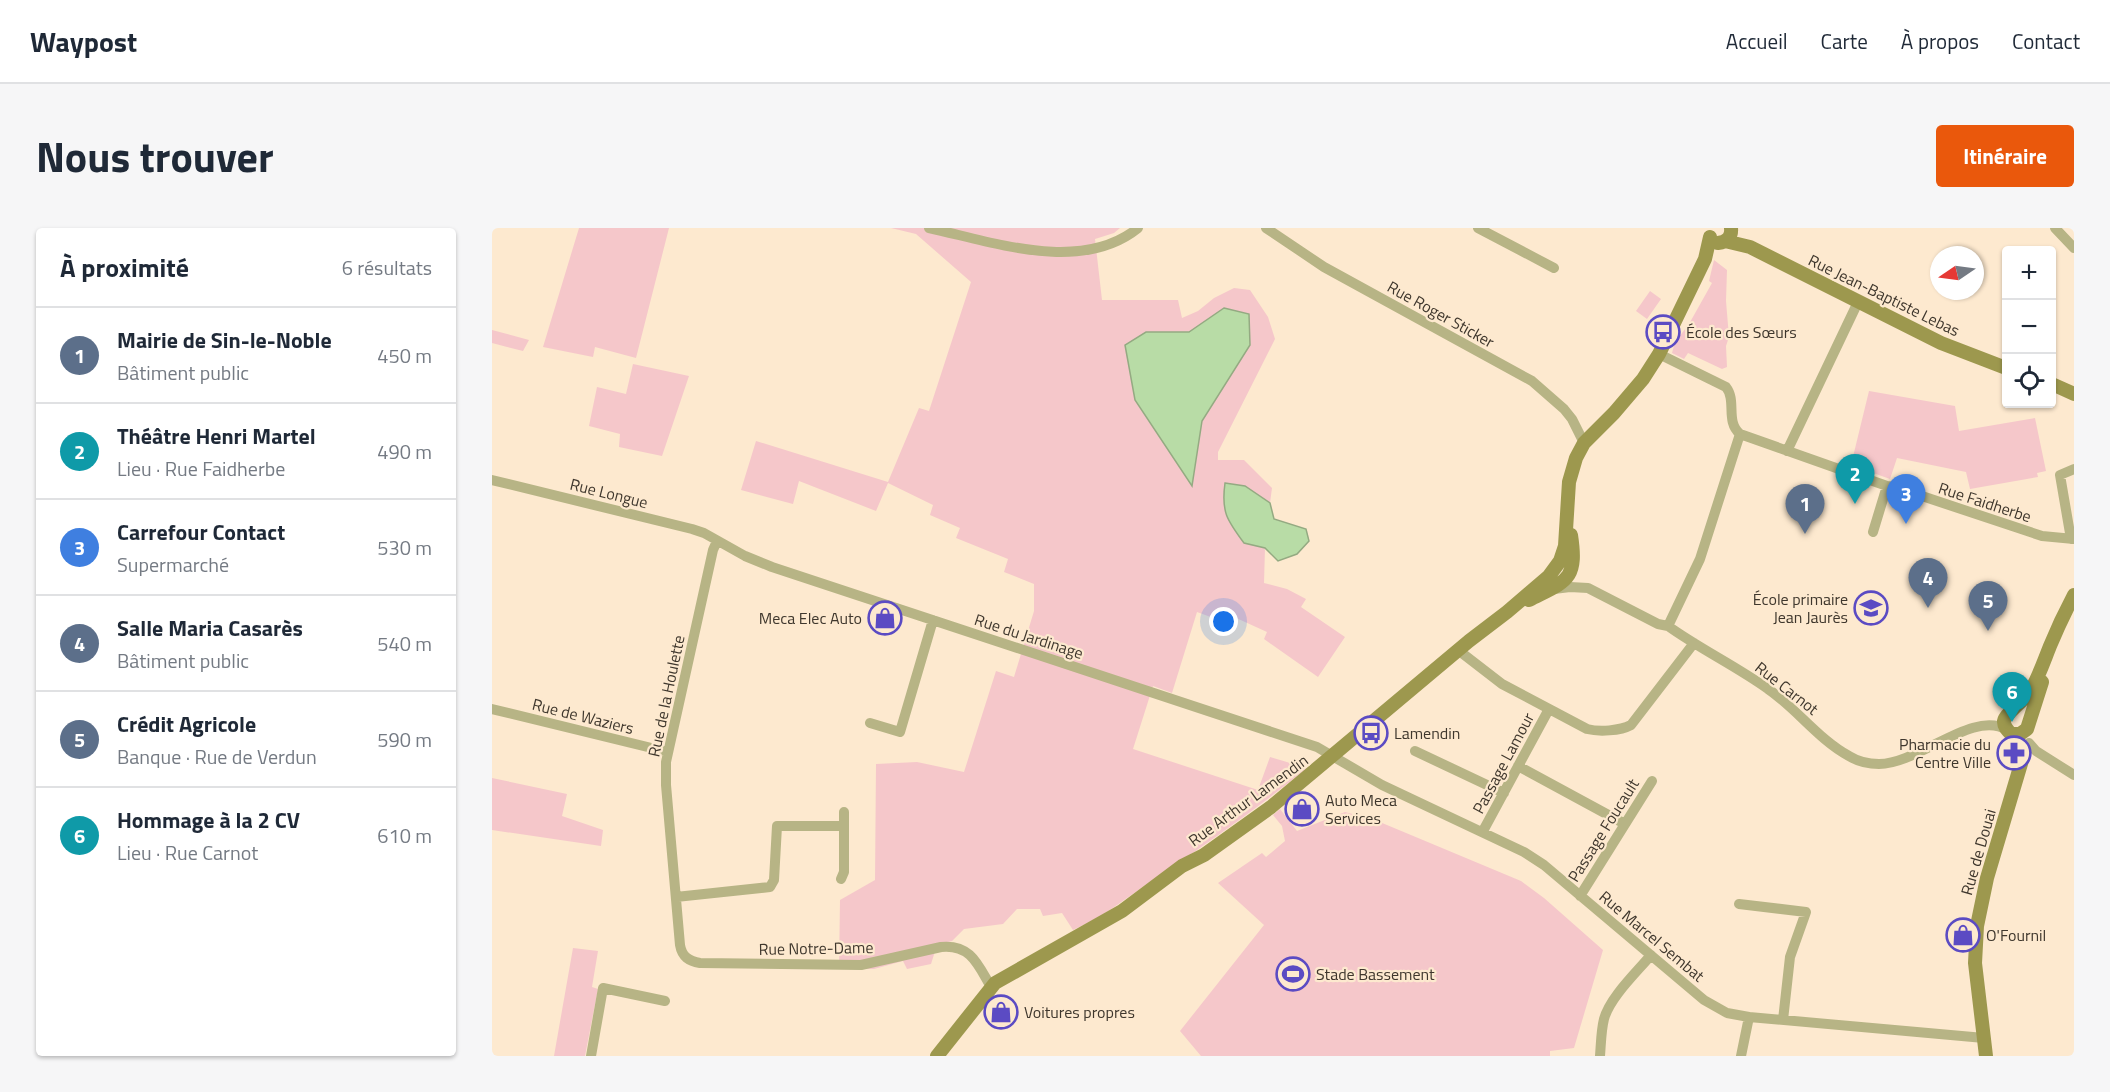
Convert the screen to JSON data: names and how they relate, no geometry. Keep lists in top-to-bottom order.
{
  "streets": {
    "street": [
      "Rue Jean-Baptiste Lebas",
      "Rue Roger Sticker",
      "Rue Longue",
      "Rue Faidherbe",
      "Rue du Jardinage",
      "Rue Carnot",
      "Rue de la Houlette",
      "Rue de Waziers",
      "Passage Lamour",
      "Rue Arthur Lamendin",
      "Passage Foucault",
      "Rue de Douai",
      "Rue Marcel Sembat",
      "Rue Notre-Dame"
    ]
  },
  "crossings": [
    ["Rue Longue", "Rue du Jardinage"],
    ["Rue Longue", "Rue de la Houlette"],
    ["Rue du Jardinage", "Rue de la Houlette"],
    ["Rue du Jardinage", "Rue Arthur Lamendin"],
    ["Rue du Jardinage", "Rue Marcel Sembat"],
    ["Rue Carnot", "Rue de Douai"],
    ["Rue de la Houlette", "Rue de Waziers"],
    ["Rue de la Houlette", "Rue Notre-Dame"],
    ["Passage Lamour", "Rue Marcel Sembat"],
    ["Rue Arthur Lamendin", "Rue Marcel Sembat"],
    ["Rue Arthur Lamendin", "Rue Notre-Dame"],
    ["Passage Foucault", "Rue Marcel Sembat"],
    ["Rue de Douai", "Rue Marcel Sembat"]
  ],
  "places": {
    "bus stop": ["École des Sœurs", "Lamendin"],
    "school or university": ["École primaire Jean Jaurès"],
    "shop": [
      "Meca Elec Auto",
      "Auto Meca Services",
      "O'Fournil",
      "Voitures propres"
    ],
    "pharmacy": ["Pharmacie du Centre Ville"],
    "sports": ["Stade Bassement"]
  },
  "north": "left",
  "page": {
    "header": "Waypost",
    "nav": [
      "Accueil",
      "Carte",
      "À propos",
      "Contact"
    ],
    "title": "Nous trouver",
    "buttons": "Itinéraire",
    "heading": ["À proximité", "6 résultats"],
    "map_buttons": ["+", "−"],
    "list": [
      {
        "mark": "1",
        "name": "Mairie de Sin-le-Noble",
        "note": "Bâtiment public",
        "value": "450 m"
      },
      {
        "mark": "2",
        "name": "Théâtre Henri Martel",
        "note": "Lieu · Rue Faidherbe",
        "value": "490 m"
      },
      {
        "mark": "3",
        "name": "Carrefour Contact",
        "note": "Supermarché",
        "value": "530 m"
      },
      {
        "mark": "4",
        "name": "Salle Maria Casarès",
        "note": "Bâtiment public",
        "value": "540 m"
      },
      {
        "mark": "5",
        "name": "Crédit Agricole",
        "note": "Banque · Rue de Verdun",
        "value": "590 m"
      },
      {
        "mark": "6",
        "name": "Hommage à la 2 CV",
        "note": "Lieu · Rue Carnot",
        "value": "610 m"
      }
    ],
    "pins": [
      "2",
      "3",
      "1",
      "4",
      "5",
      "6"
    ]
  }
}
